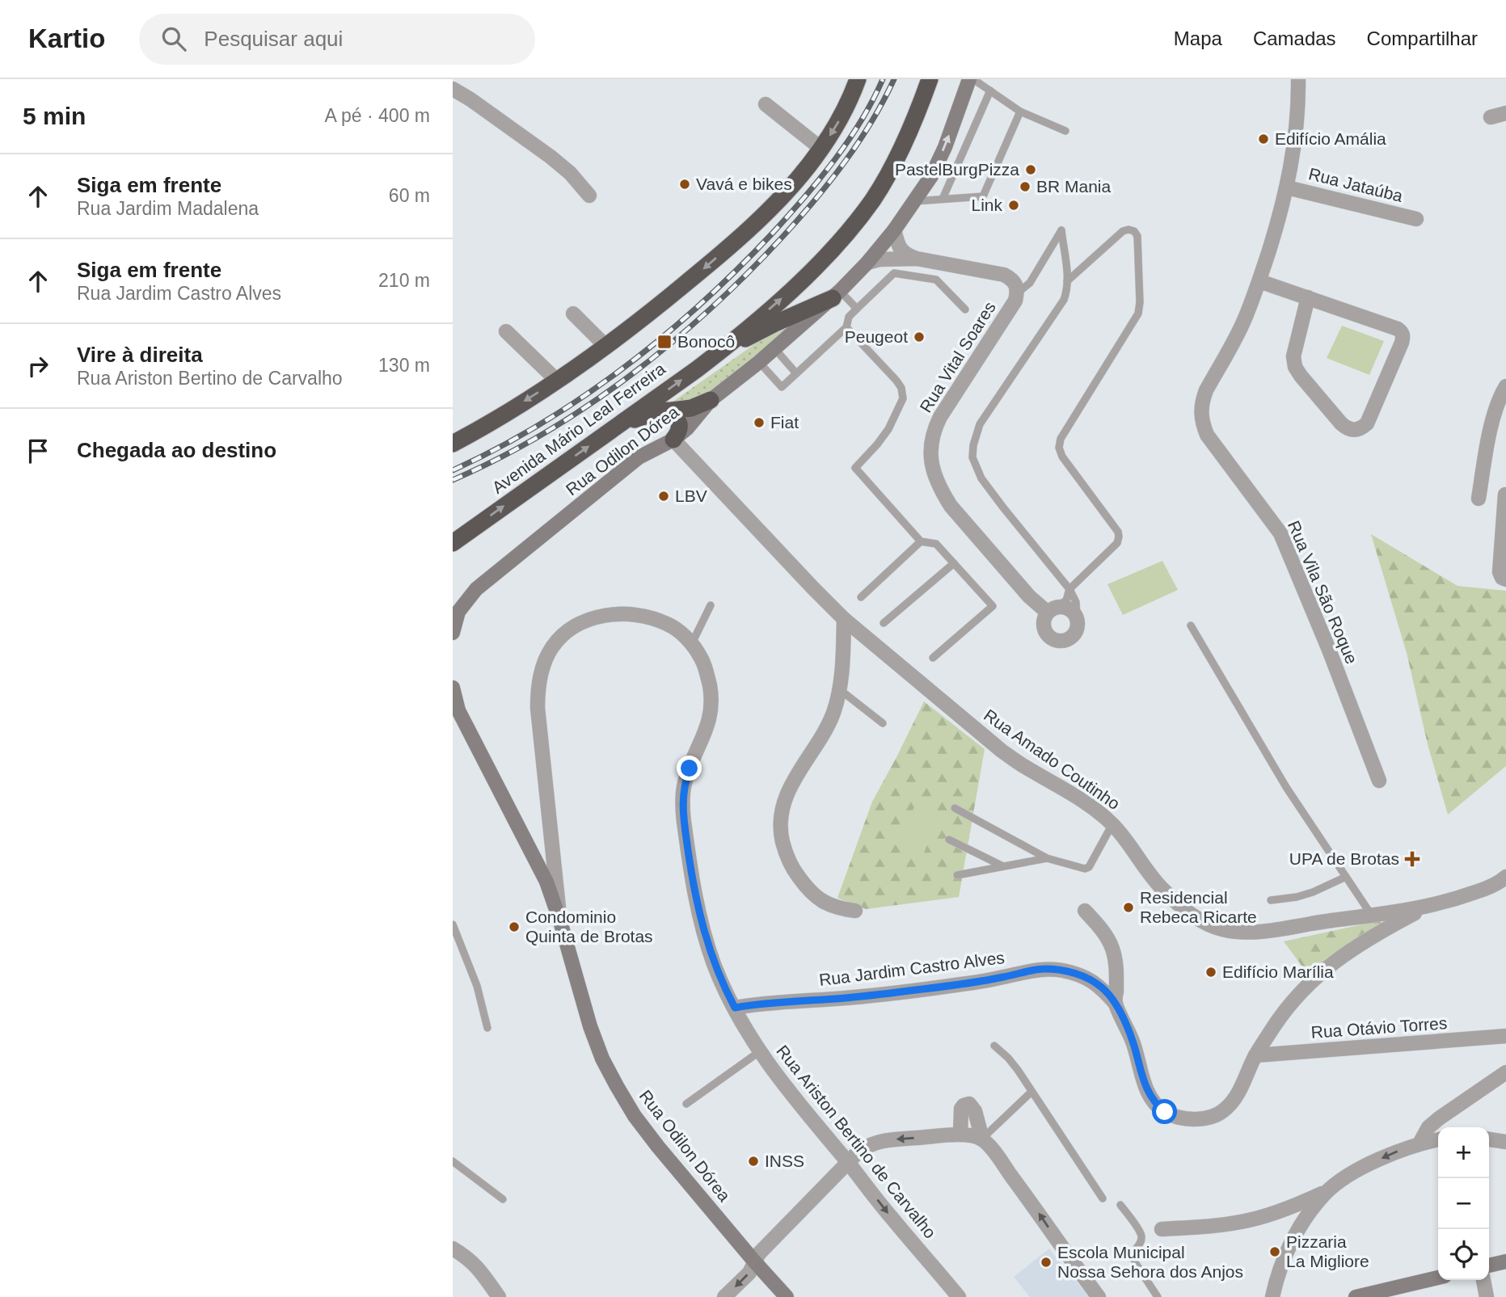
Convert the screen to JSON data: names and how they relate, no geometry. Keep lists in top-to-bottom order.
{
  "streets": {
    "highway": ["Avenida Mário Leal Ferreira"],
    "street": [
      "Rua Jataúba",
      "Rua Vital Soares",
      "Rua Odilon Dórea",
      "Rua Vila São Roque",
      "Rua Amado Coutinho",
      "Rua Jardim Castro Alves",
      "Rua Otávio Torres",
      "Rua Ariston Bertino de Carvalho"
    ]
  },
  "crossings": [
    ["Rua Jataúba", "Rua Vila São Roque"],
    ["Rua Vital Soares", "Rua Odilon Dórea"],
    ["Rua Odilon Dórea", "Rua Amado Coutinho"],
    ["Rua Odilon Dórea", "Rua Ariston Bertino de Carvalho"],
    ["Rua Jardim Castro Alves", "Rua Ariston Bertino de Carvalho"]
  ],
  "places": {
    "other": [
      "Edifício Amália",
      "PastelBurgPizza",
      "Vavá e bikes",
      "BR Mania",
      "Link",
      "Peugeot",
      "Fiat",
      "LBV",
      "Residencial Rebeca Ricarte",
      "Condominio Quinta de Brotas",
      "Edifício Marília",
      "INSS",
      "Pizzaria La Migliore",
      "Escola Municipal Nossa Sehora dos Anjos"
    ],
    "transit": ["Bonocô"],
    "health": ["UPA de Brotas"]
  },
  "page": {
    "header": "Kartio",
    "search": "Pesquisar aqui",
    "nav": ["Mapa", "Camadas", "Compartilhar"],
    "heading": ["5 min", "A pé · 400 m"],
    "list": [
      ["Siga em frente", "Rua Jardim Madalena", "60 m"],
      ["Siga em frente", "Rua Jardim Castro Alves", "210 m"],
      ["Vire à direita", "Rua Ariston Bertino de Carvalho", "130 m"],
      "Chegada ao destino"
    ],
    "map_buttons": ["+", "−"]
  }
}
